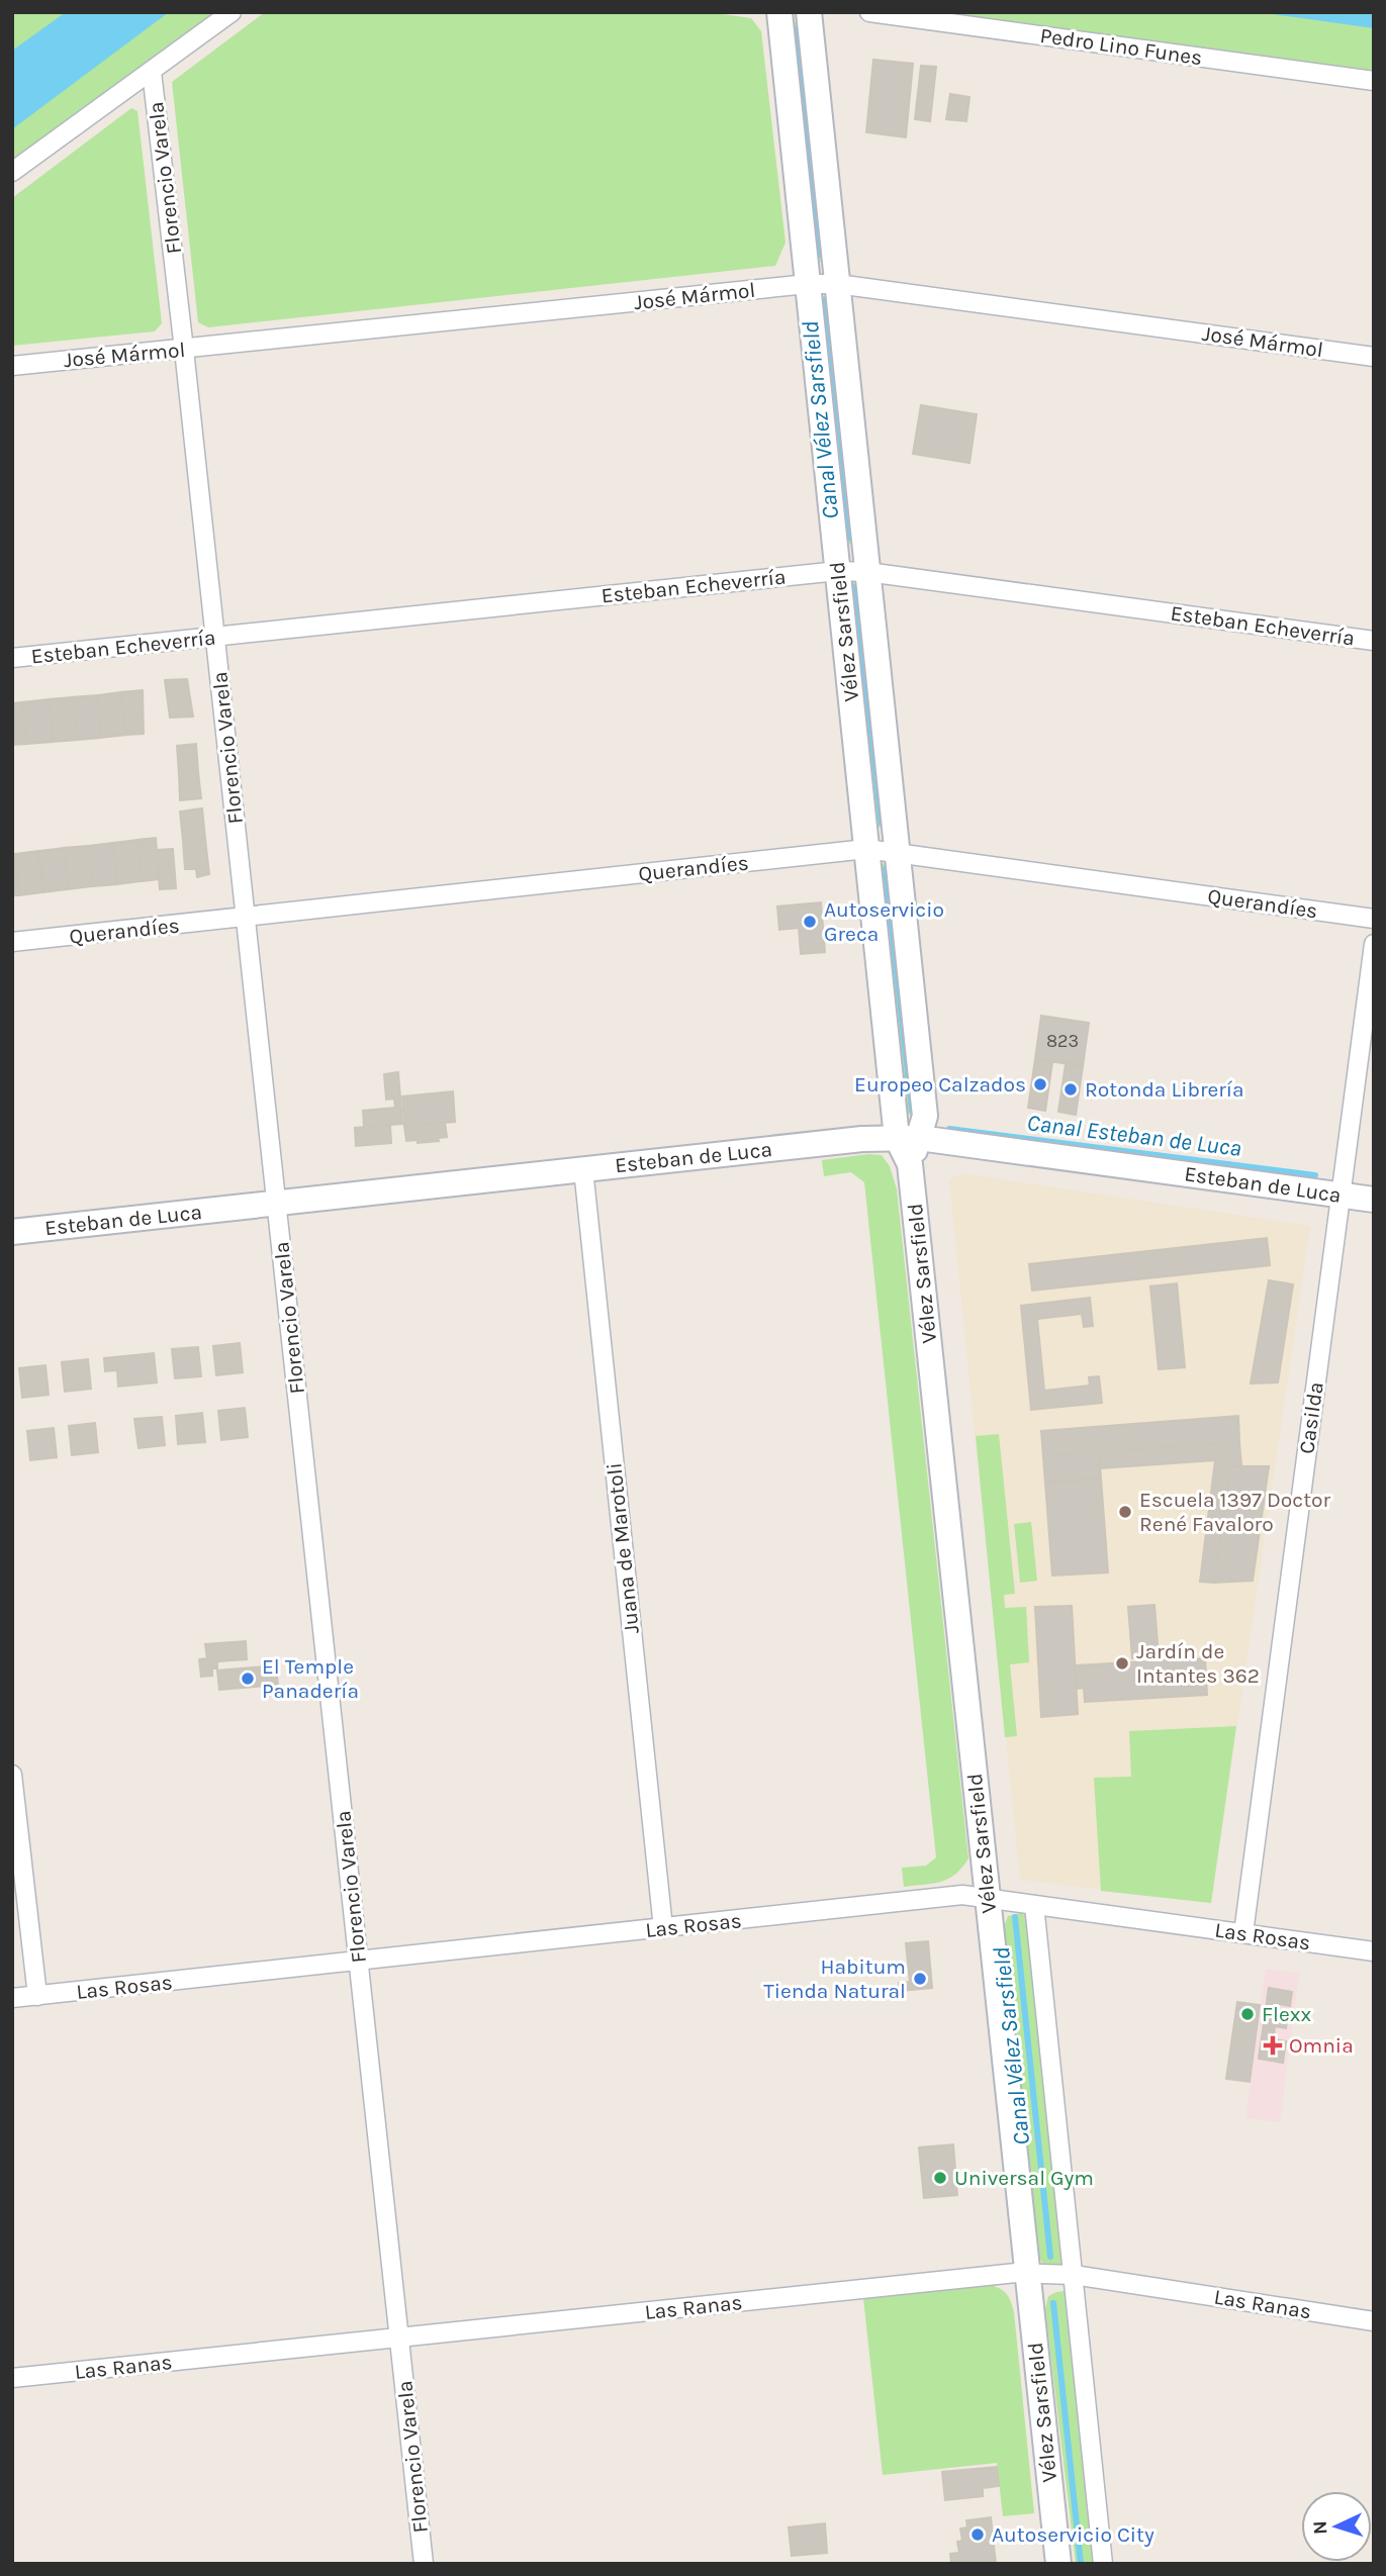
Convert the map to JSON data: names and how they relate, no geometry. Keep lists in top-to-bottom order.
{
  "streets": {
    "street": [
      "Pedro Lino Funes",
      "Florencio Varela",
      "José Mármol",
      "Esteban Echeverría",
      "Vélez Sarsfield",
      "Querandíes",
      "Esteban de Luca",
      "Casilda",
      "Juana de Marotoli",
      "Las Rosas",
      "Las Ranas"
    ]
  },
  "crossings": [
    ["Florencio Varela", "José Mármol"],
    ["Florencio Varela", "Esteban Echeverría"],
    ["Florencio Varela", "Querandíes"],
    ["Florencio Varela", "Esteban de Luca"],
    ["Florencio Varela", "Las Rosas"],
    ["Florencio Varela", "Las Ranas"],
    ["José Mármol", "Vélez Sarsfield"],
    ["Esteban Echeverría", "Vélez Sarsfield"],
    ["Vélez Sarsfield", "Querandíes"],
    ["Vélez Sarsfield", "Esteban de Luca"],
    ["Vélez Sarsfield", "Las Rosas"],
    ["Vélez Sarsfield", "Las Ranas"],
    ["Esteban de Luca", "Casilda"],
    ["Esteban de Luca", "Juana de Marotoli"],
    ["Casilda", "Las Rosas"],
    ["Juana de Marotoli", "Las Rosas"]
  ],
  "water": ["Canal Vélez Sarsfield", "Canal Esteban de Luca"],
  "places": {
    "other": [
      "Autoservicio Greca",
      "Europeo Calzados",
      "Rotonda Librería",
      "Escuela 1397 Doctor René Favaloro",
      "Jardín de Intantes 362",
      "El Temple Panadería",
      "Habitum Tienda Natural",
      "Flexx",
      "Universal Gym",
      "Autoservicio City"
    ],
    "health": ["Omnia"]
  },
  "house_numbers": ["823"],
  "north": "left"
}
